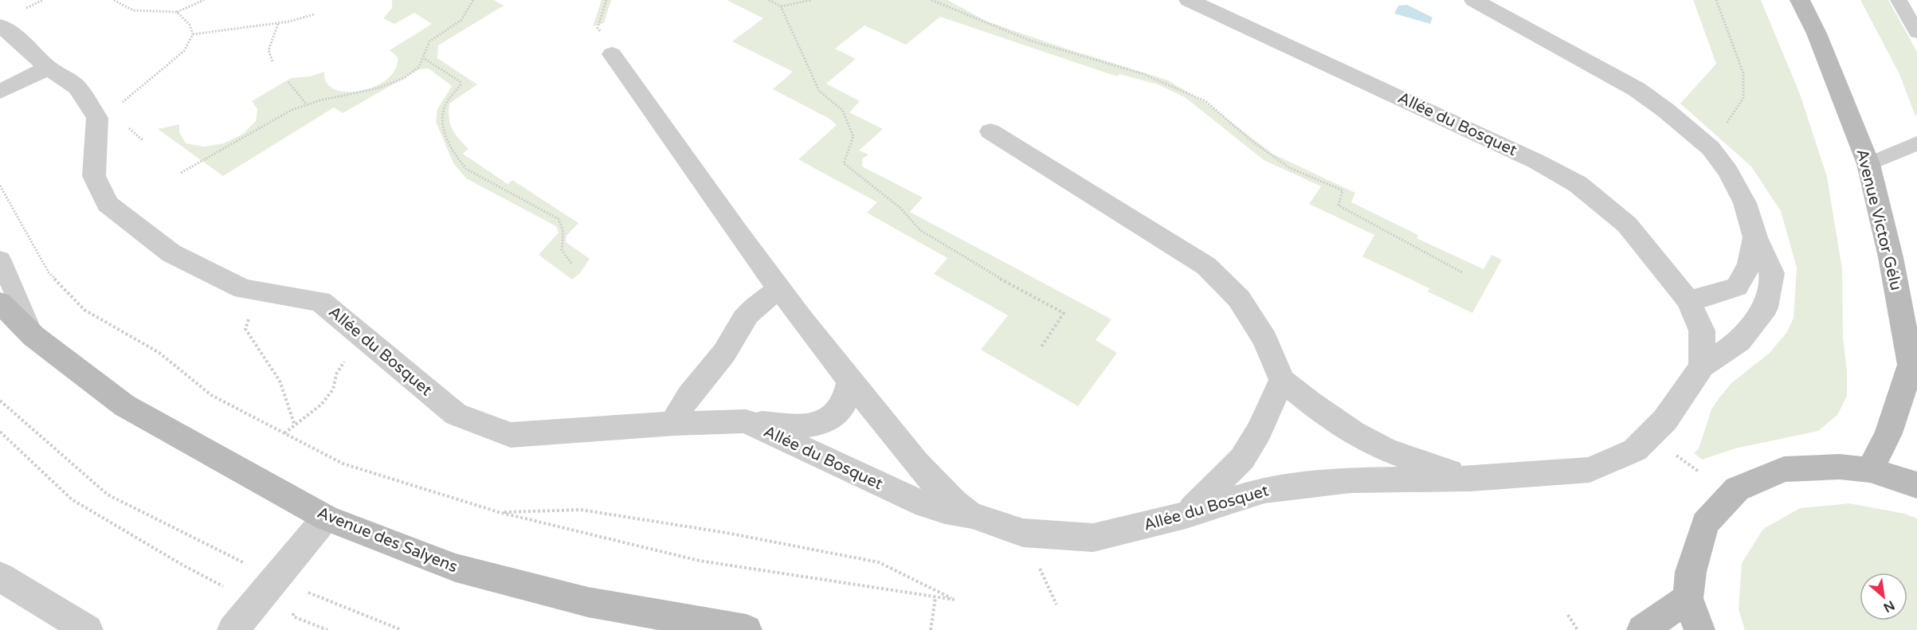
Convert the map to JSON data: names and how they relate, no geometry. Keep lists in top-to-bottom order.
{
  "streets": {
    "main road": ["Avenue Victor Gélu", "Avenue des Salyens"],
    "street": ["Allée du Bosquet"]
  },
  "north": "bottom right"
}
